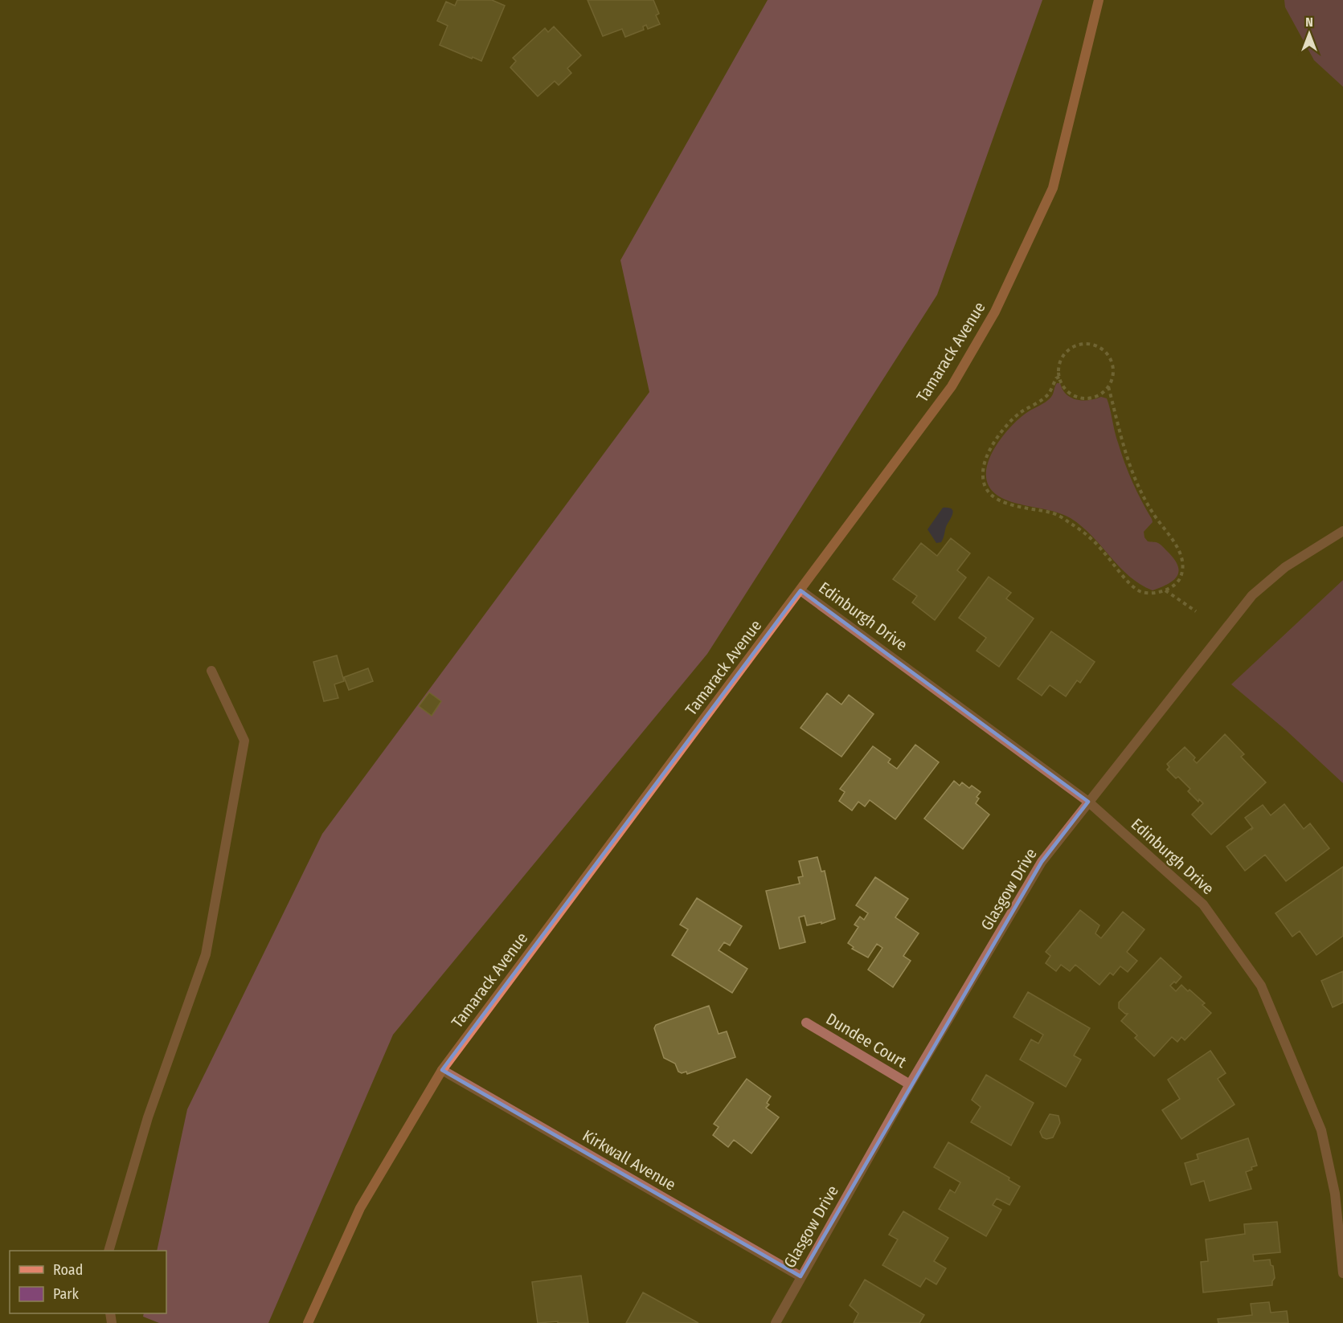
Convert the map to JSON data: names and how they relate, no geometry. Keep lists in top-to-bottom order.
{
  "streets": {
    "main road": ["Tamarack Avenue"],
    "street": [
      "Edinburgh Drive",
      "Glasgow Drive",
      "Dundee Court",
      "Kirkwall Avenue"
    ]
  },
  "crossings": [
    ["Tamarack Avenue", "Edinburgh Drive"],
    ["Tamarack Avenue", "Kirkwall Avenue"],
    ["Edinburgh Drive", "Glasgow Drive"],
    ["Glasgow Drive", "Dundee Court"],
    ["Glasgow Drive", "Kirkwall Avenue"]
  ],
  "legend": ["Road", "Park"],
  "north": "top"
}
